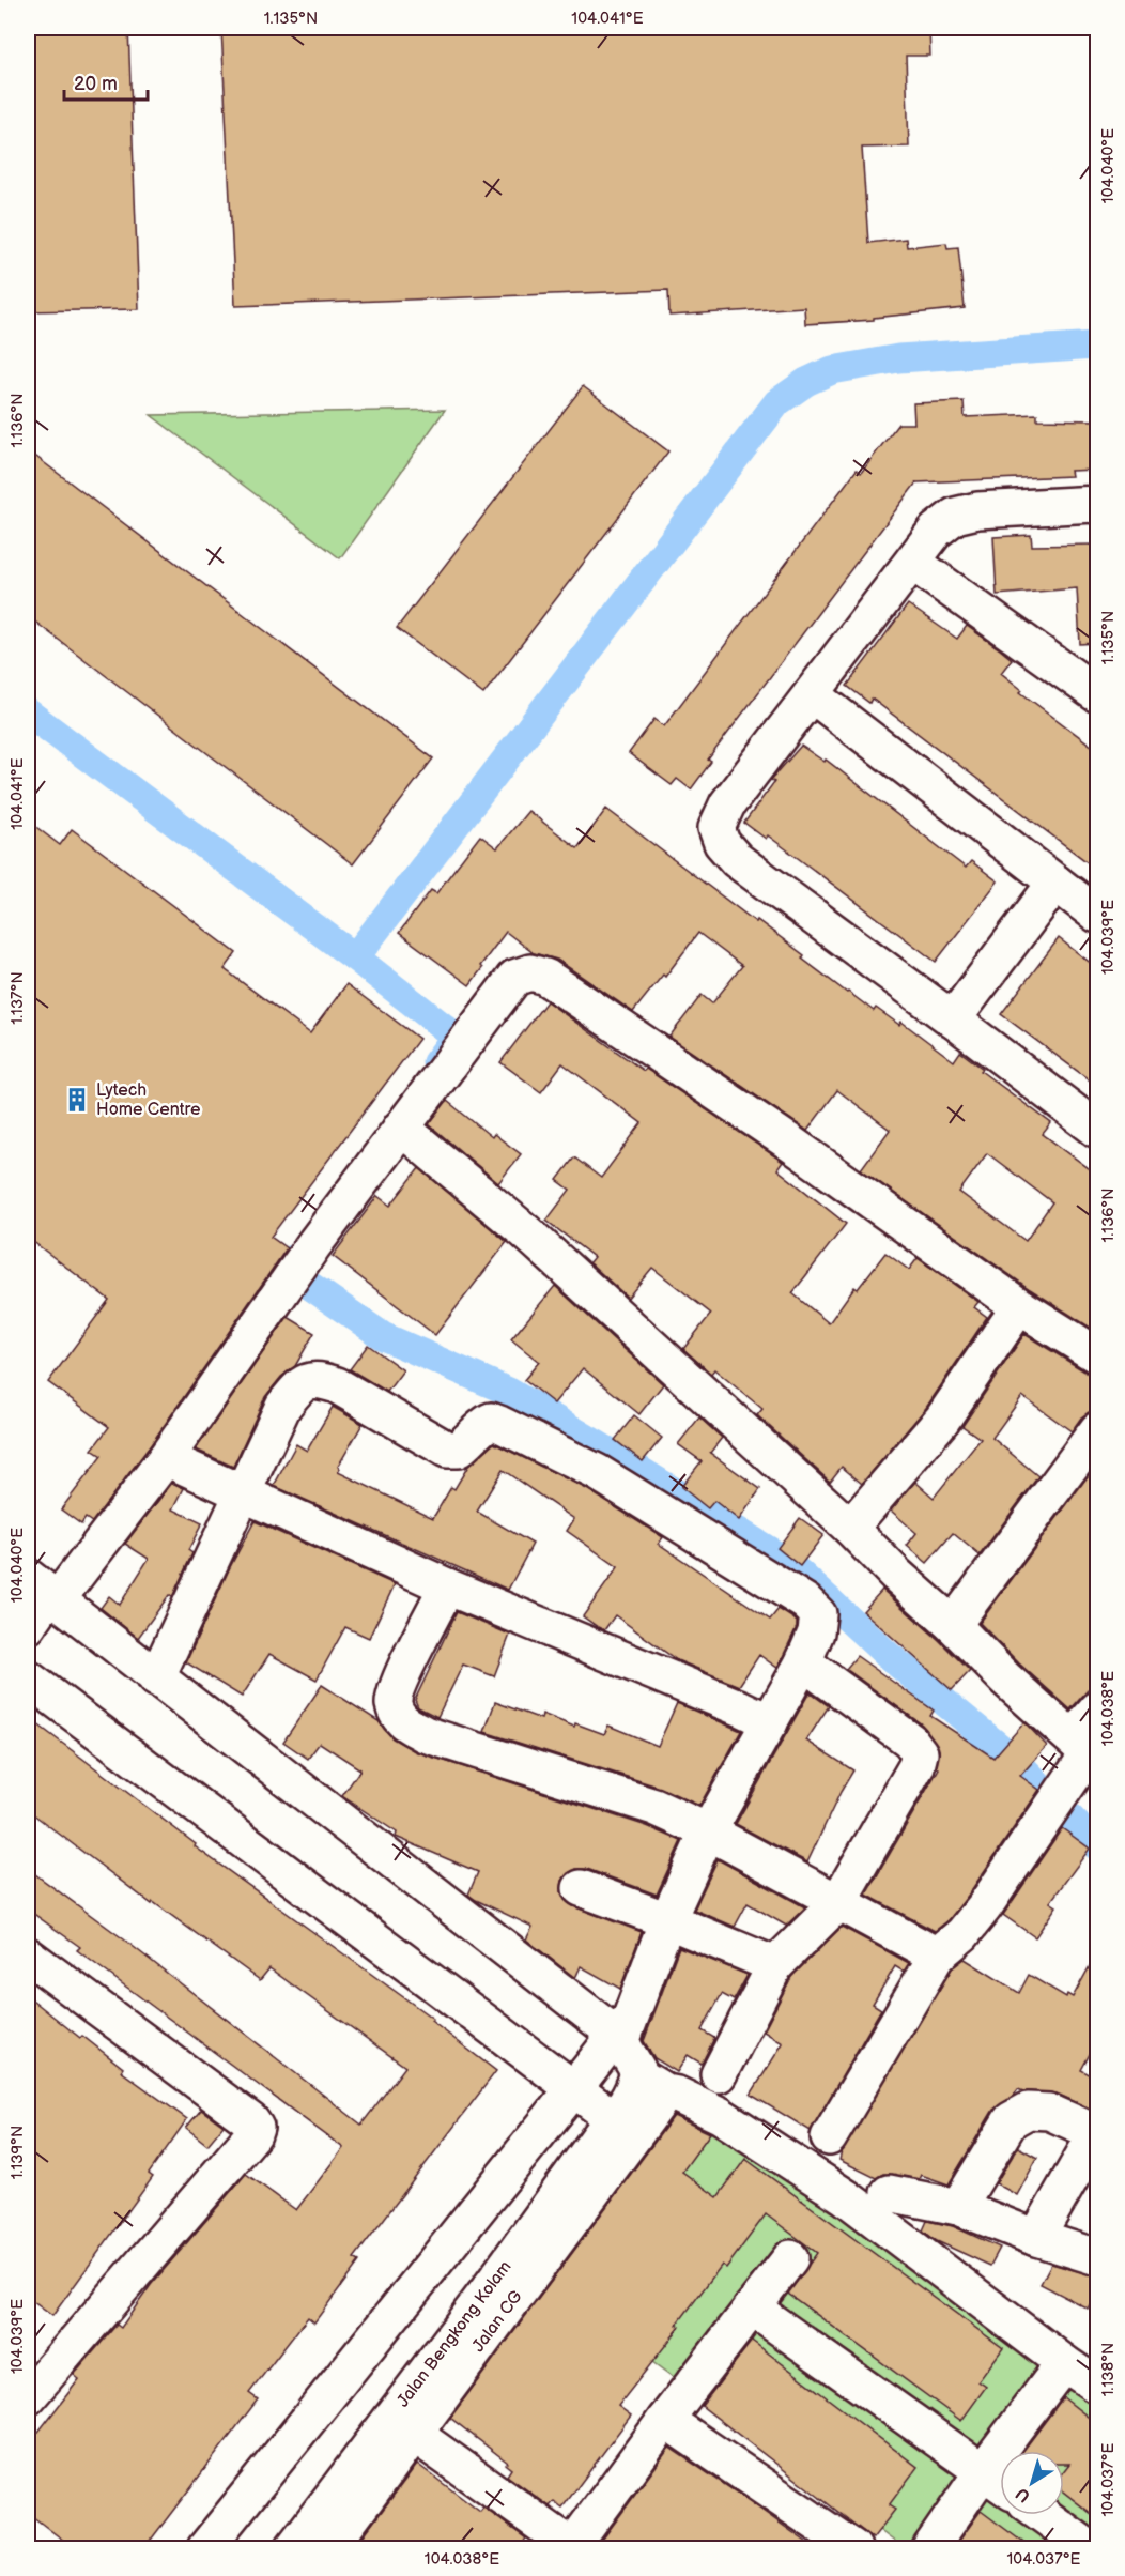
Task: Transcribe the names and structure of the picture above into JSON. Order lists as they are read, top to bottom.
{
  "streets": {
    "street": ["Jalan CG", "Jalan Bengkong Kolam"]
  },
  "crossings": [
    ["Jalan CG", "Jalan Bengkong Kolam"]
  ],
  "places": {
    "building": ["Lytech Home Centre"]
  },
  "scale_bar": "20 m",
  "north": "bottom left",
  "coordinates": [
    "1.135°N",
    "104.041°E",
    "104.040°E",
    "1.136°N",
    "104.039°E",
    "1.137°N",
    "104.038°E",
    "1.139°N",
    "1.138°N",
    "104.037°E"
  ]
}
